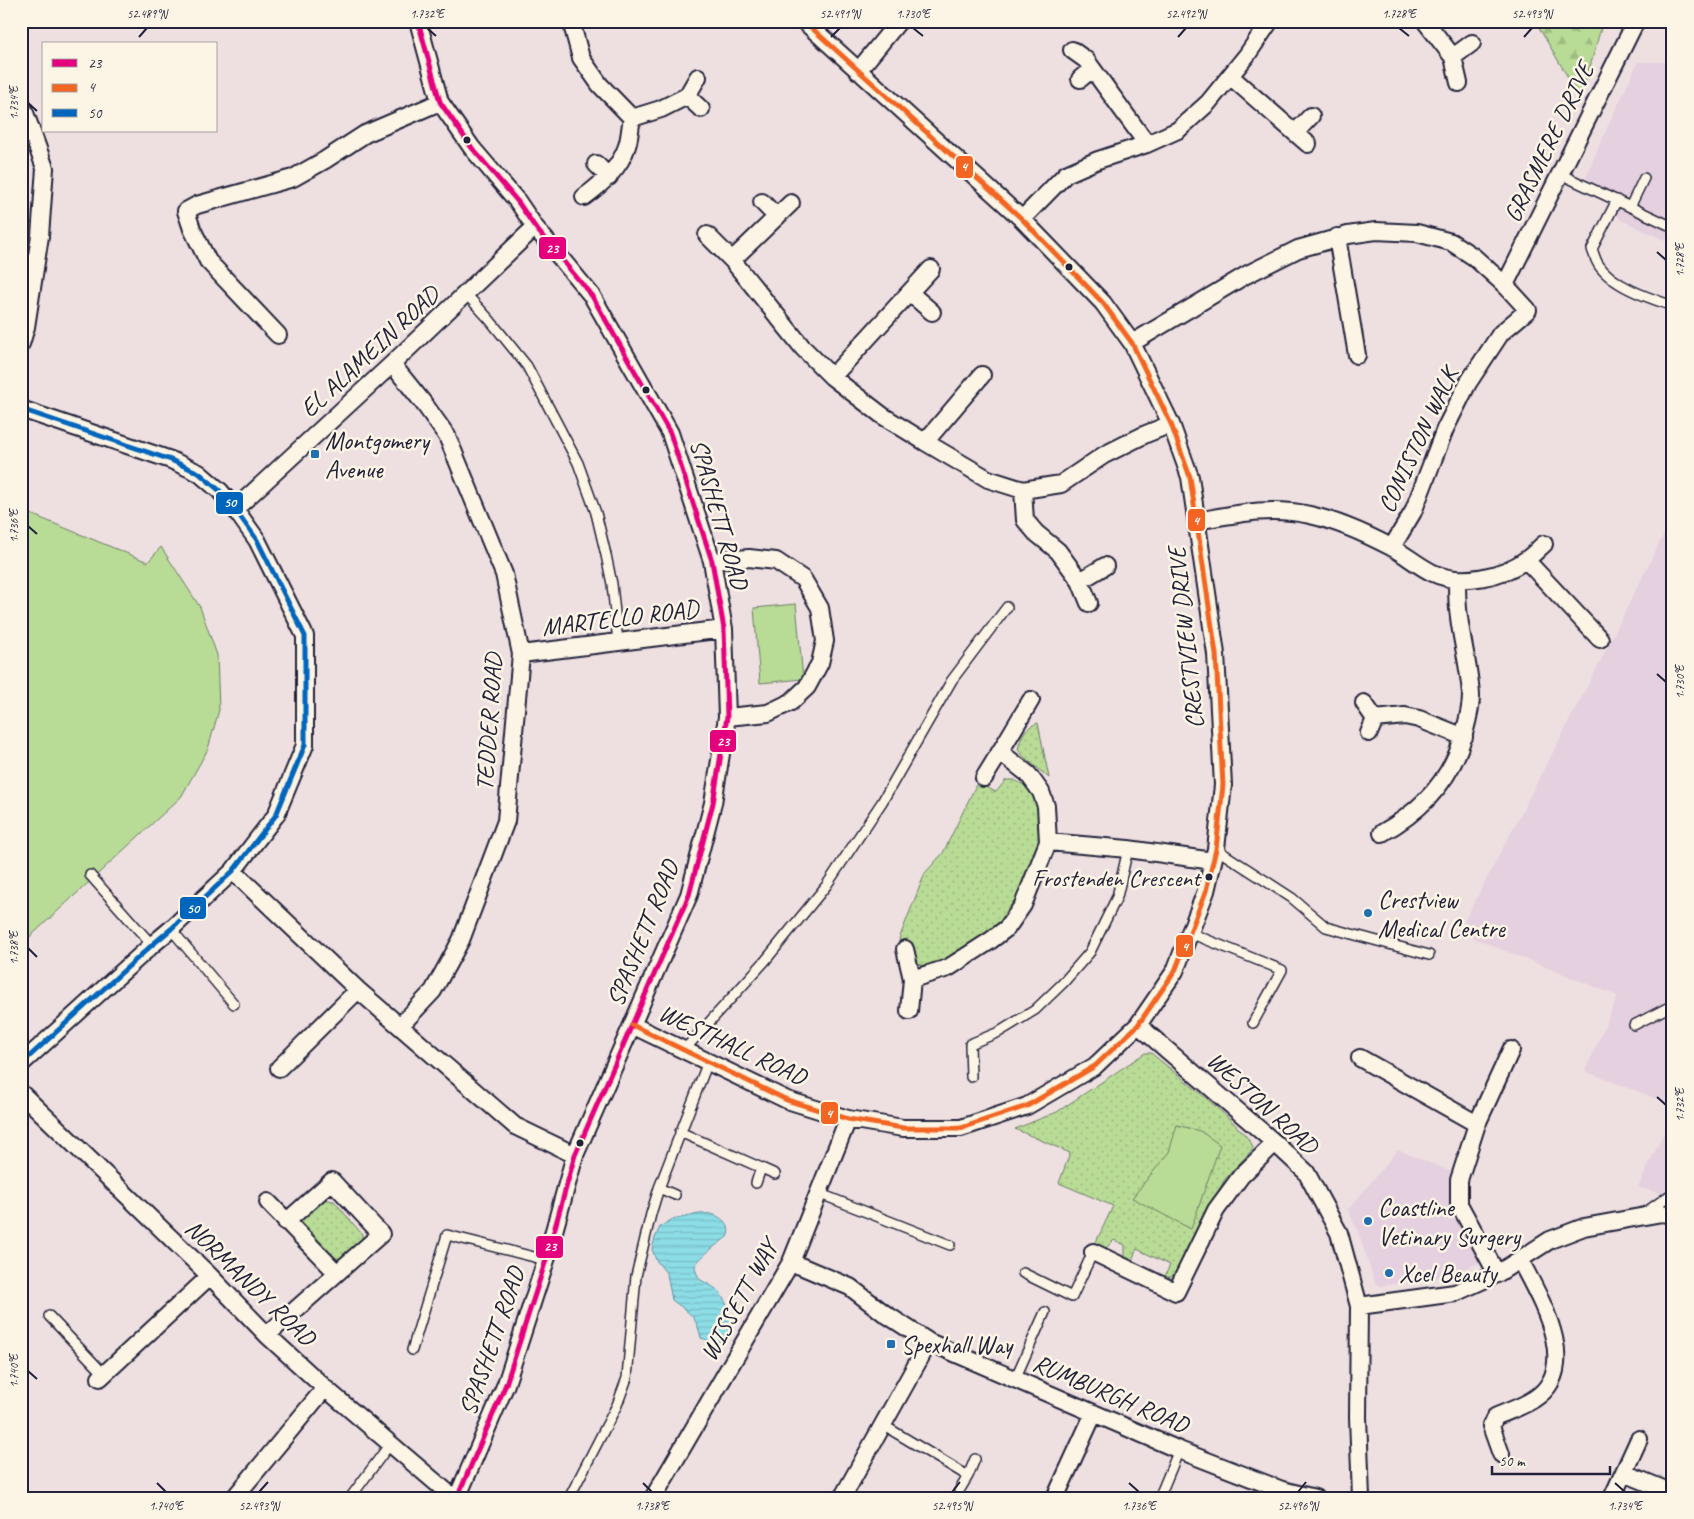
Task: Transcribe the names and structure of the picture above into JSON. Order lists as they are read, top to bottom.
{
  "streets": {
    "street": [
      "GRASMERE DRIVE",
      "EL ALAMEIN ROAD",
      "CONISTON WALK",
      "SPASHETT ROAD",
      "MARTELLO ROAD",
      "CRESTVIEW DRIVE",
      "TEDDER ROAD",
      "WESTHALL ROAD",
      "WESTON ROAD",
      "NORMANDY ROAD",
      "WISSETT WAY",
      "RUMBURGH ROAD"
    ]
  },
  "crossings": [
    ["GRASMERE DRIVE", "CONISTON WALK"],
    ["EL ALAMEIN ROAD", "SPASHETT ROAD"],
    ["EL ALAMEIN ROAD", "TEDDER ROAD"],
    ["SPASHETT ROAD", "MARTELLO ROAD"],
    ["SPASHETT ROAD", "WESTHALL ROAD"],
    ["SPASHETT ROAD", "NORMANDY ROAD"],
    ["MARTELLO ROAD", "TEDDER ROAD"],
    ["CRESTVIEW DRIVE", "WESTHALL ROAD"],
    ["WESTHALL ROAD", "WESTON ROAD"],
    ["WESTHALL ROAD", "WISSETT WAY"],
    ["WISSETT WAY", "RUMBURGH ROAD"]
  ],
  "places": {
    "transit": ["Montgomery Avenue", "Spexhall Way"],
    "other": [
      "Frostenden Crescent",
      "Crestview Medical Centre",
      "Coastline Vetinary Surgery",
      "Xcel Beauty"
    ]
  },
  "lines": ["transit line 23", "transit line 4", "transit line 50"],
  "legend": ["23", "4", "50"],
  "scale_bar": "50 m",
  "coordinates": [
    "52.489°N",
    "1.732°E",
    "52.491°N",
    "1.730°E",
    "52.492°N",
    "1.728°E",
    "52.493°N",
    "1.734°E",
    "1.736°E",
    "1.738°E",
    "1.740°E",
    "52.495°N",
    "52.496°N"
  ]
}
